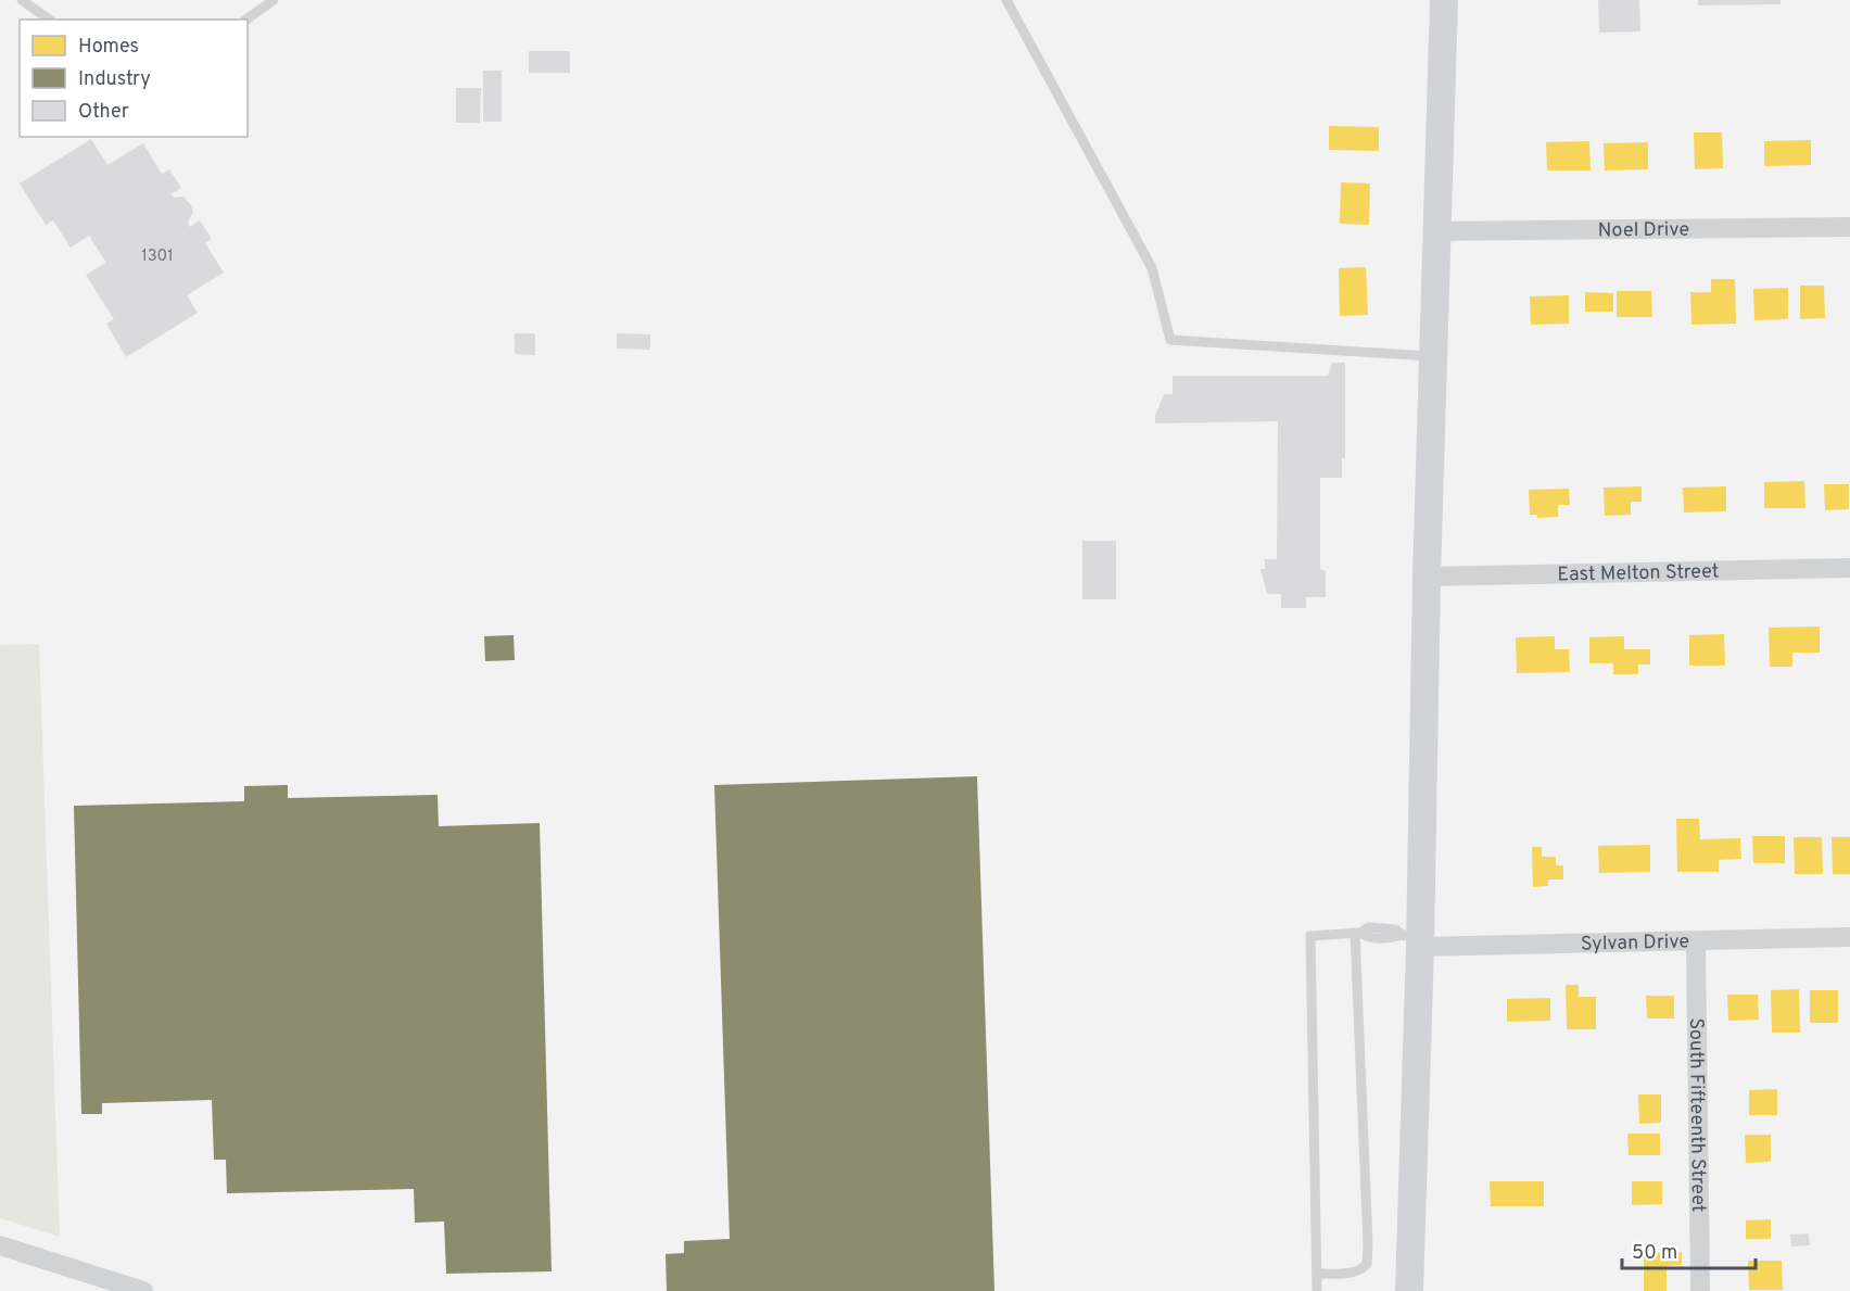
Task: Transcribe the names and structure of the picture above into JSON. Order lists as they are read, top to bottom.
{
  "streets": {
    "street": [
      "Noel Drive",
      "East Melton Street",
      "Sylvan Drive",
      "South Fifteenth Street"
    ]
  },
  "crossings": [
    ["Sylvan Drive", "South Fifteenth Street"]
  ],
  "house_numbers": ["1301"],
  "legend": ["Homes", "Industry", "Other"],
  "scale_bar": "50 m"
}
